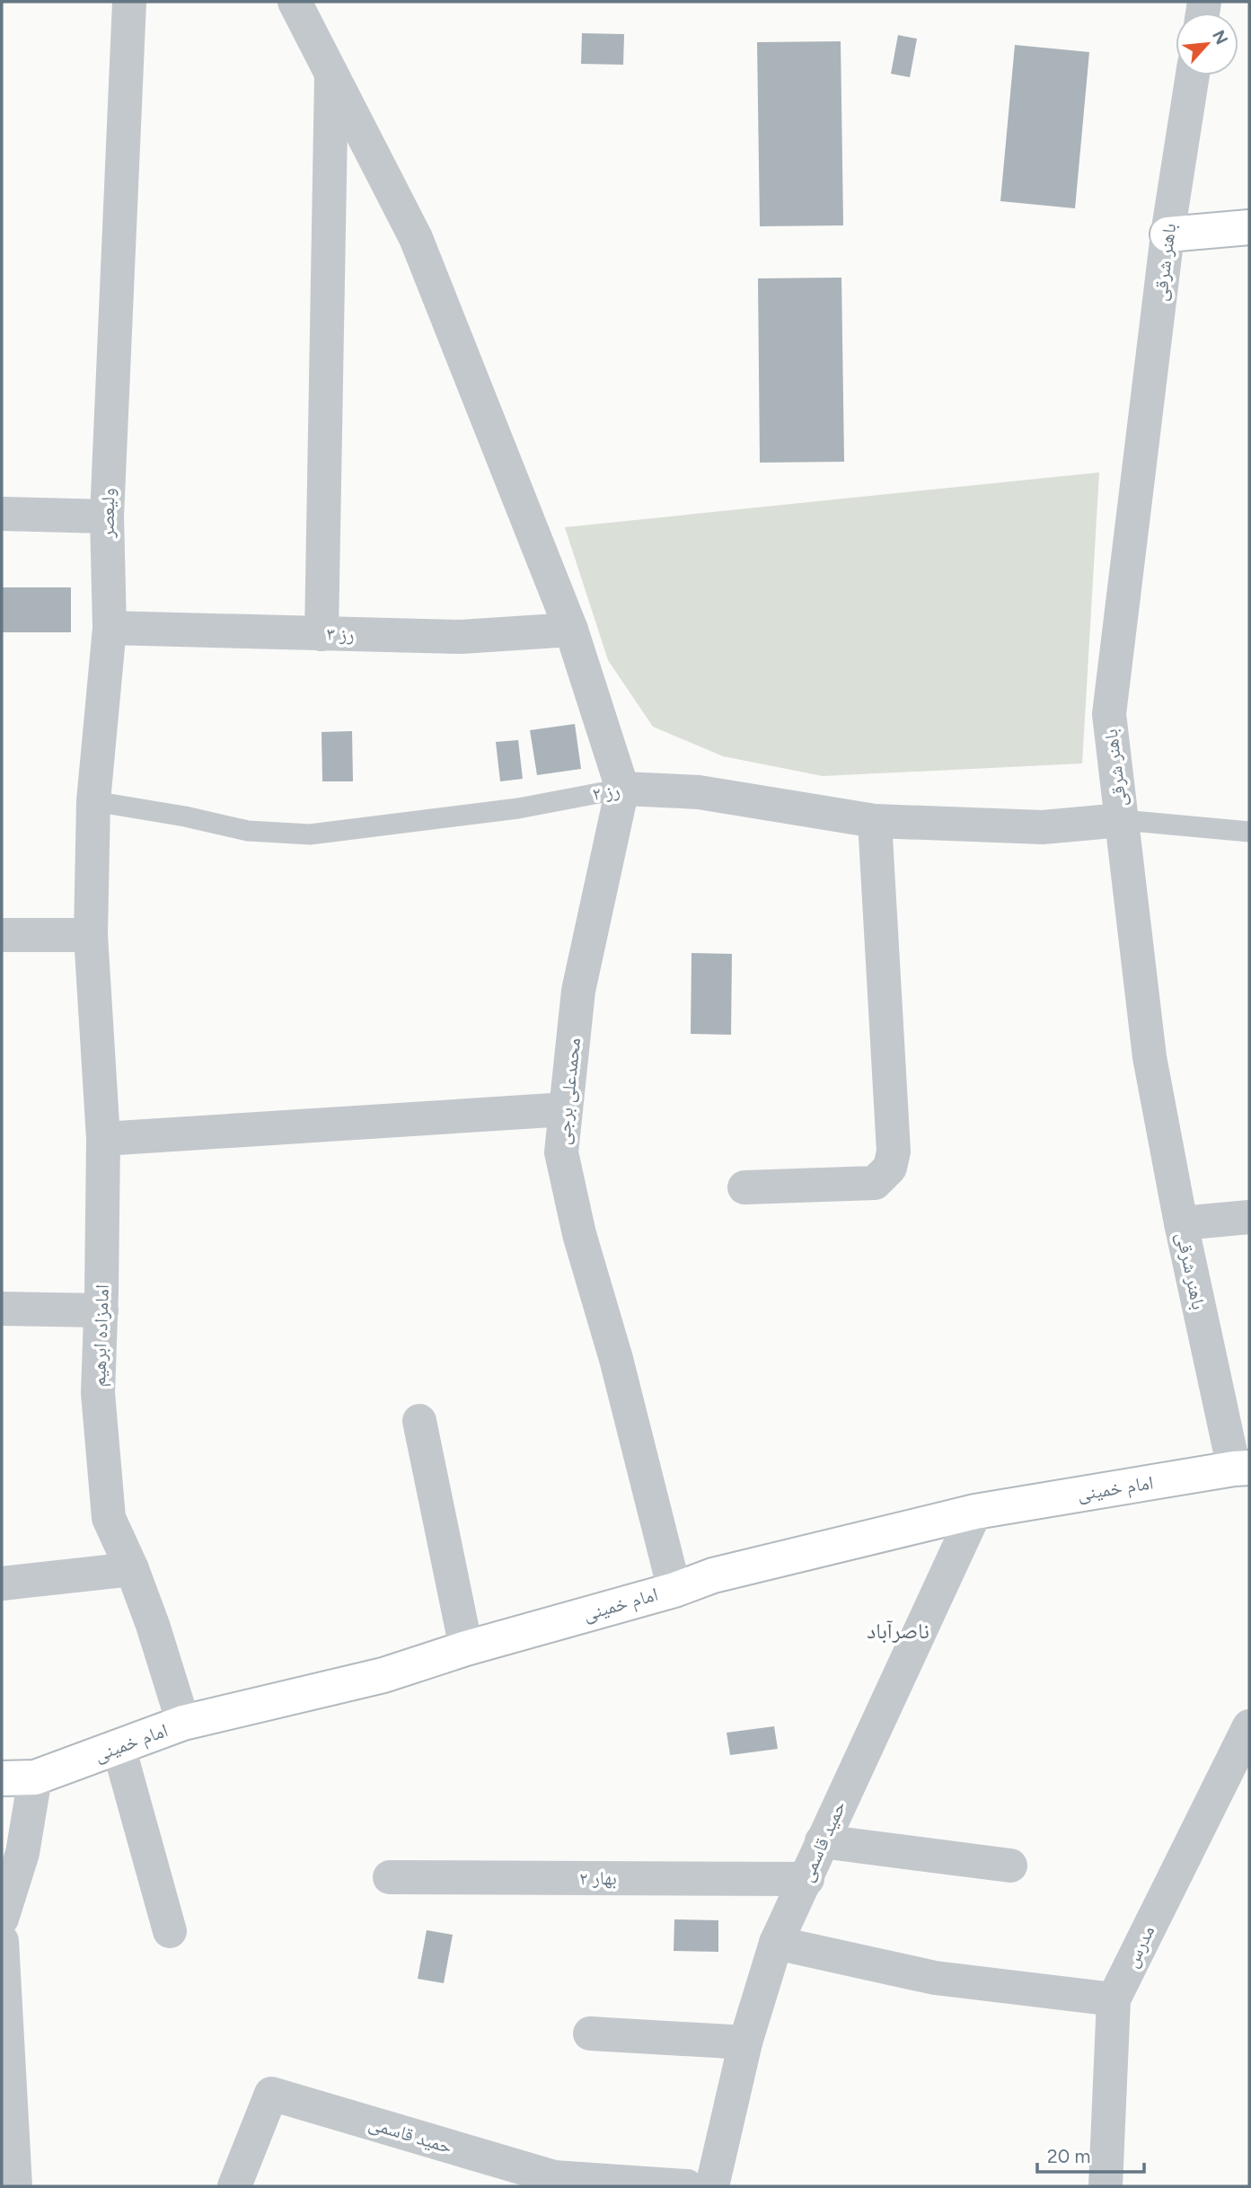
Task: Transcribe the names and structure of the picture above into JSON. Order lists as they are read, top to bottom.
{
  "streets": {
    "street": [
      "باهنر شرقی",
      "ولیعصر",
      "رز ۳",
      "رز ۲",
      "محمدعلی برجی",
      "امامزاده ابرهیم",
      "امام خمینی",
      "حمید قاسمی",
      "بهار ۲",
      "مدرس"
    ]
  },
  "crossings": [
    ["باهنر شرقی", "رز ۲"],
    ["باهنر شرقی", "امام خمینی"],
    ["ولیعصر", "رز ۳"],
    ["ولیعصر", "رز ۲"],
    ["ولیعصر", "امامزاده ابرهیم"],
    ["رز ۲", "محمدعلی برجی"],
    ["محمدعلی برجی", "امام خمینی"],
    ["امامزاده ابرهیم", "امام خمینی"],
    ["امام خمینی", "حمید قاسمی"],
    ["حمید قاسمی", "بهار ۲"]
  ],
  "districts": ["ناصرآباد"],
  "scale_bar": "20 m",
  "north": "top right"
}
